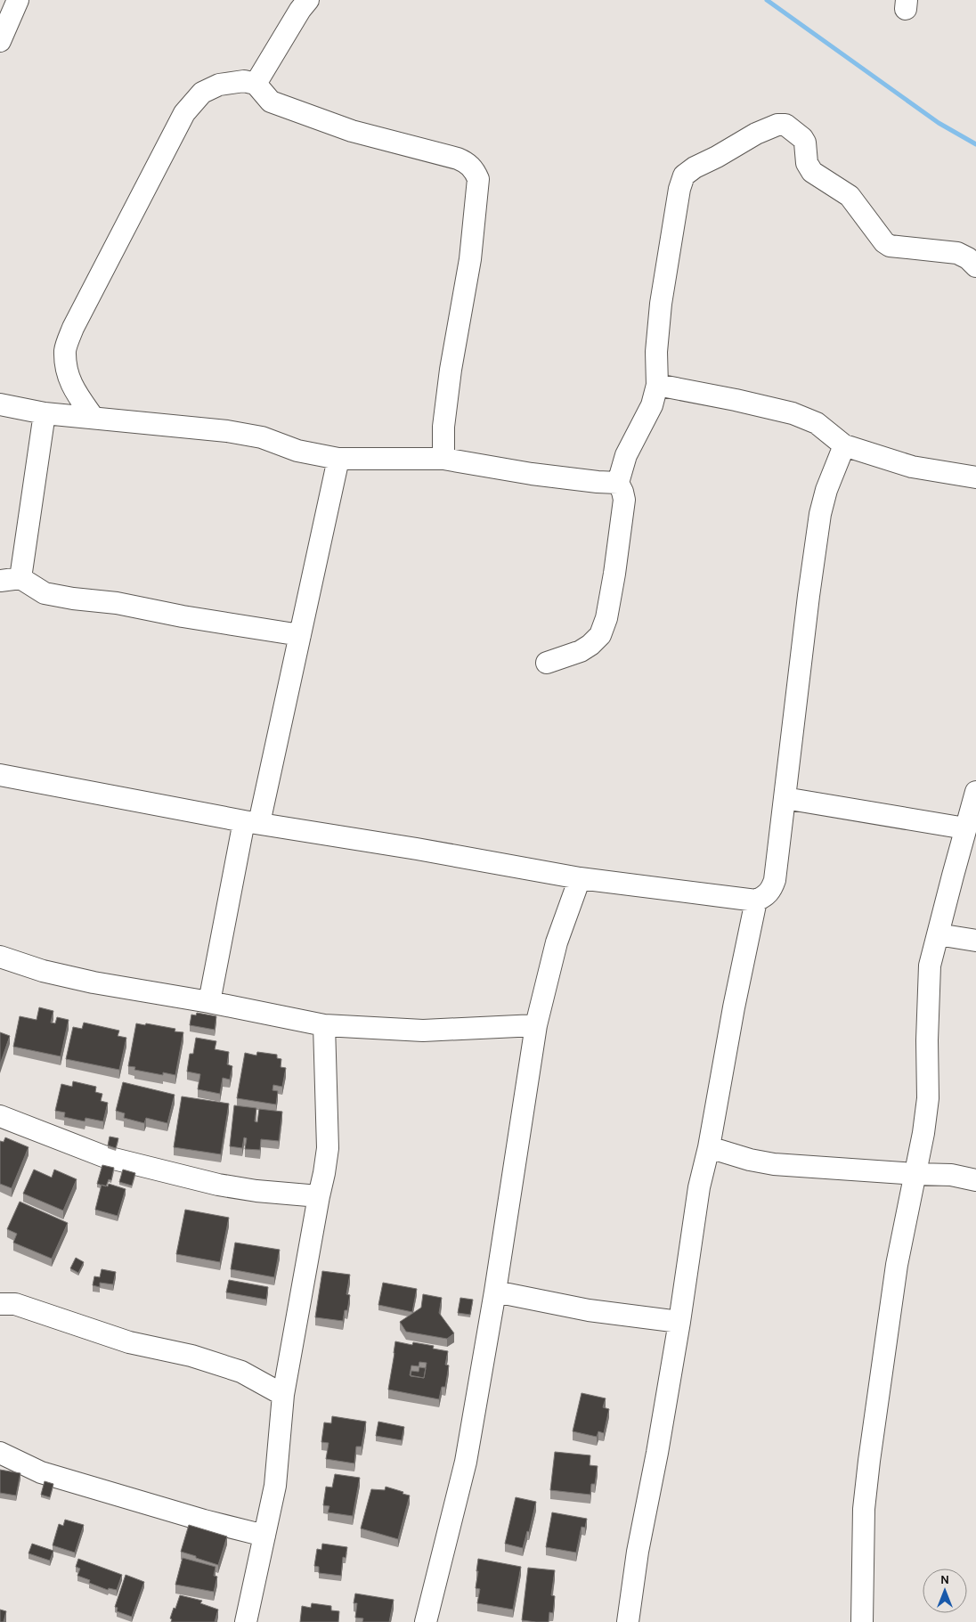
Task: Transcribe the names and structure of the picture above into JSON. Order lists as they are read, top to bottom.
{
  "north": "top"
}
